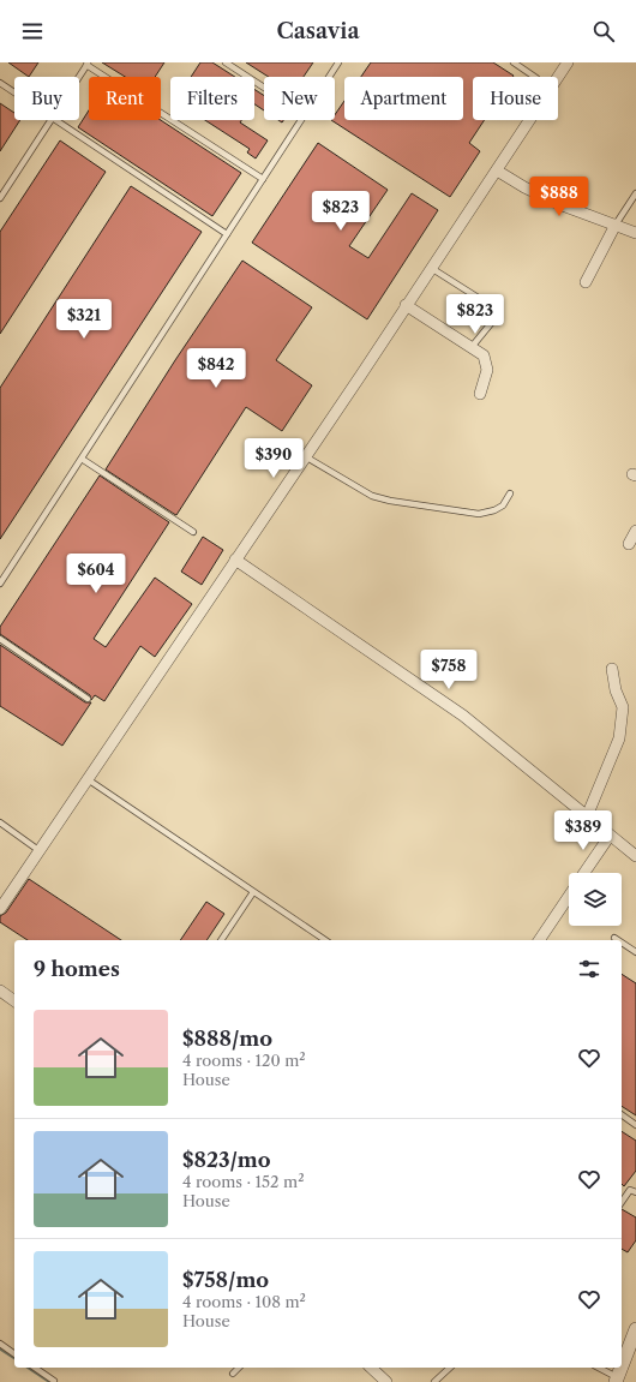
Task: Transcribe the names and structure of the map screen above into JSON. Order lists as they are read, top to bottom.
{
  "page": {
    "header": "Casavia",
    "chip": [
      "Buy",
      "Rent",
      "Filters",
      "New",
      "Apartment",
      "House"
    ],
    "price": [
      "$888",
      "$823",
      "$823",
      "$321",
      "$842",
      "$390",
      "$604",
      "$758",
      "$389"
    ],
    "heading": "9 homes",
    "list": [
      {
        "name": "$888/mo",
        "note": "4 rooms · 120 m² · House"
      },
      {
        "name": "$823/mo",
        "note": "4 rooms · 152 m² · House"
      },
      {
        "name": "$758/mo",
        "note": "4 rooms · 108 m² · House"
      }
    ]
  }
}
